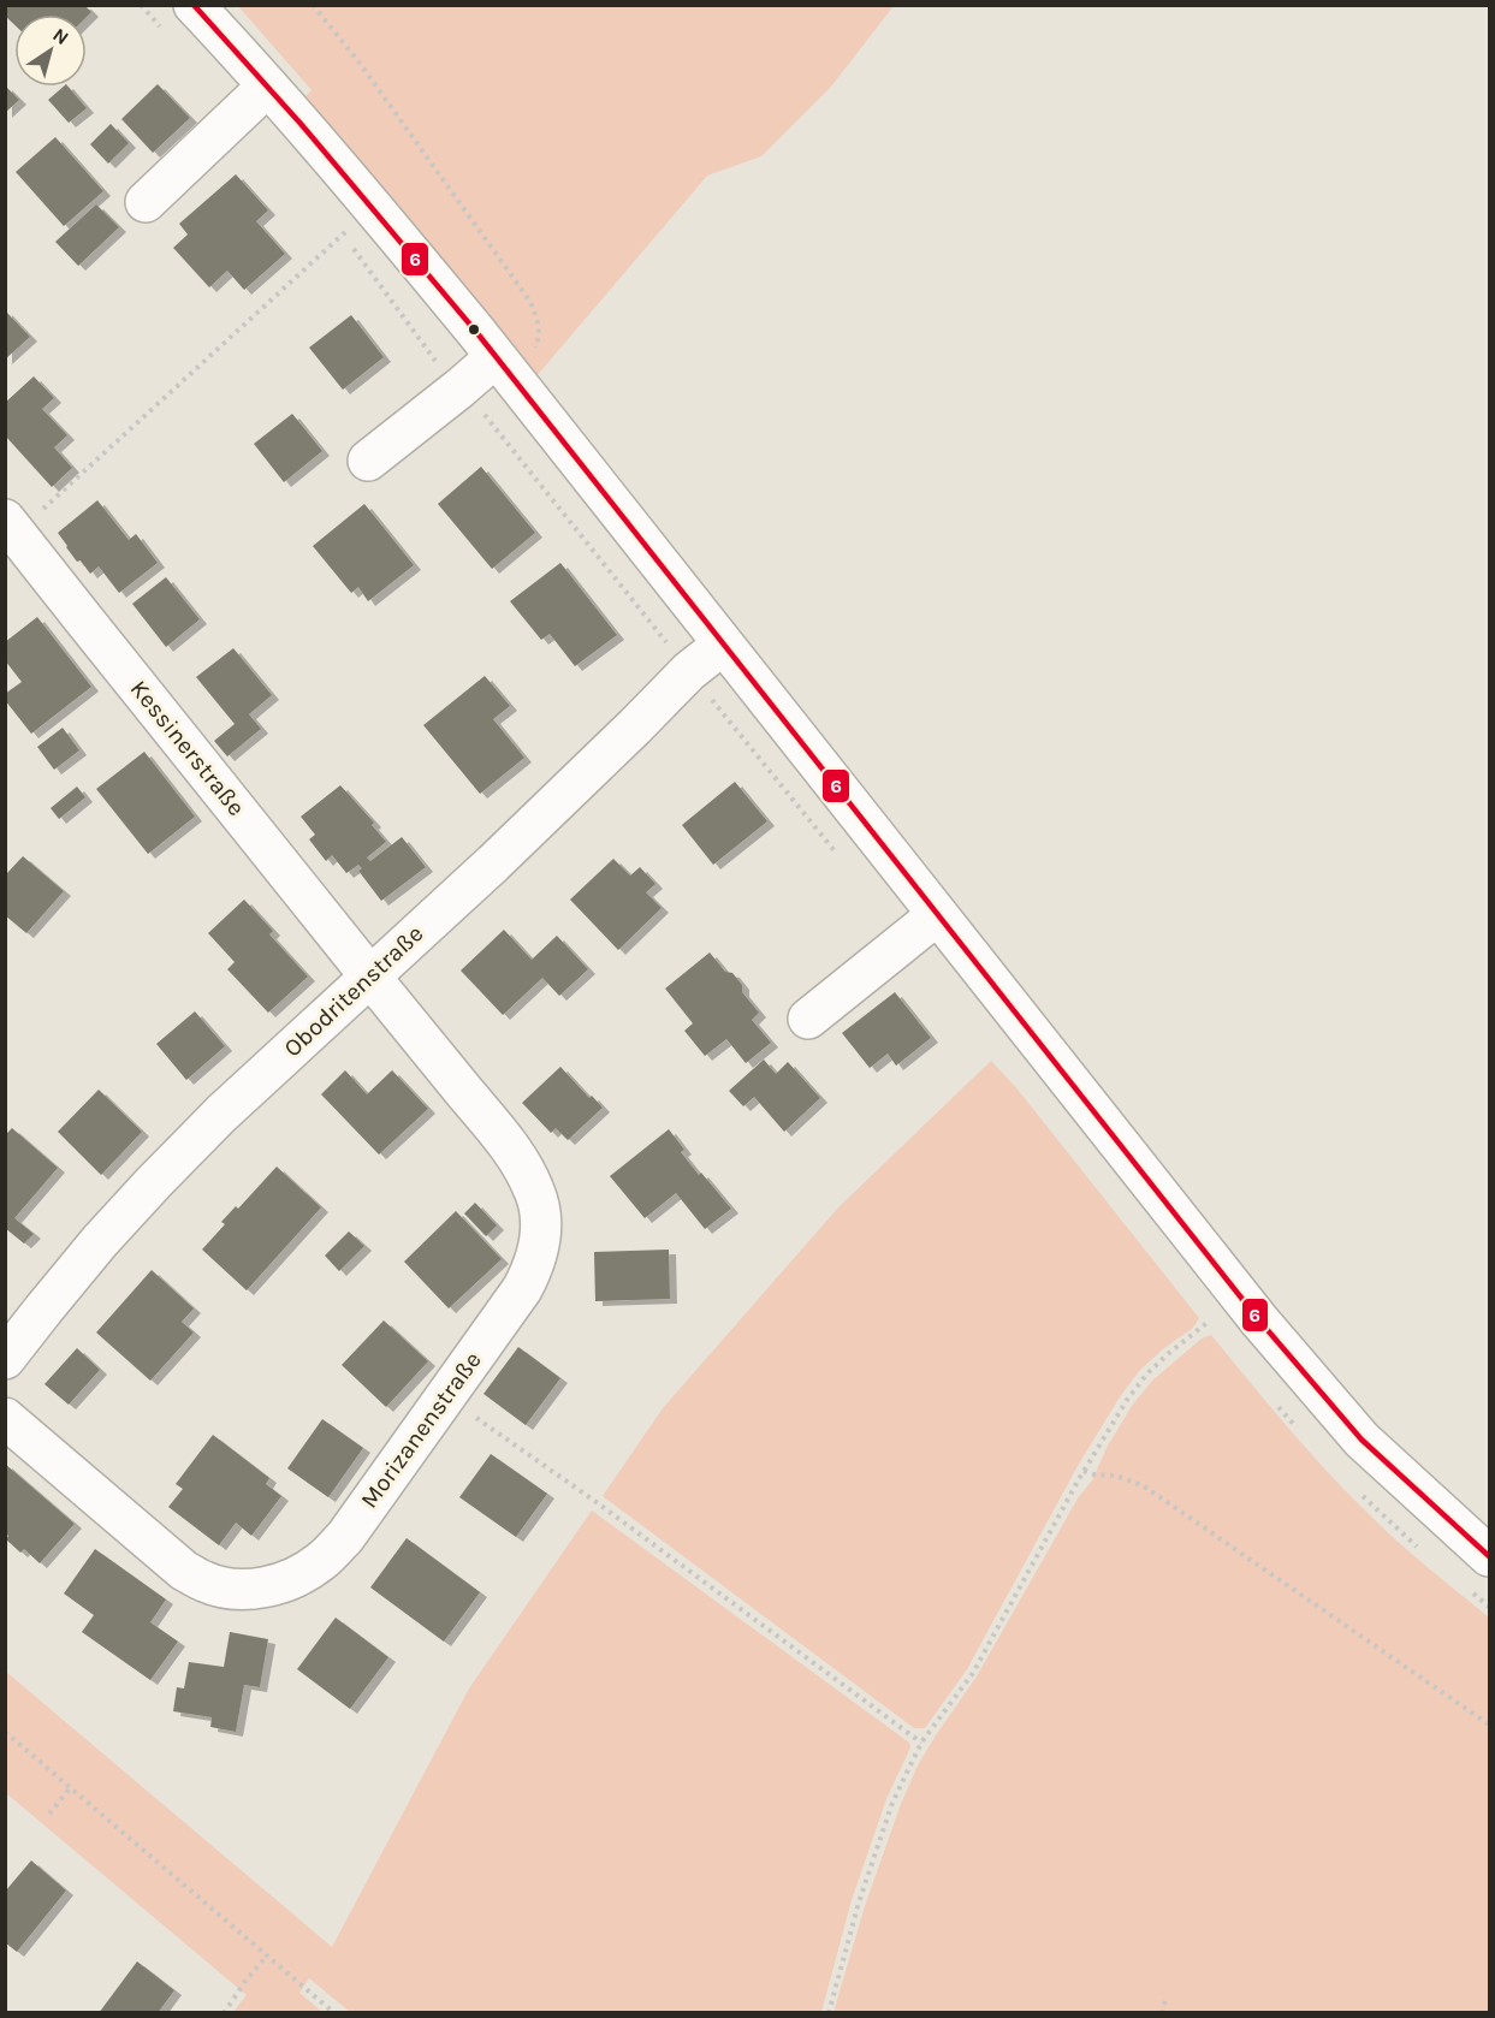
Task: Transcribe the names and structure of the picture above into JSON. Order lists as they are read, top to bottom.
{
  "streets": {
    "street": ["Kessinerstraße", "Obodritenstraße", "Morizanenstraße"]
  },
  "crossings": [
    ["Kessinerstraße", "Obodritenstraße"],
    ["Kessinerstraße", "Morizanenstraße"],
    ["Obodritenstraße", "Morizanenstraße"]
  ],
  "lines": ["transit line 6"],
  "north": "top right"
}
